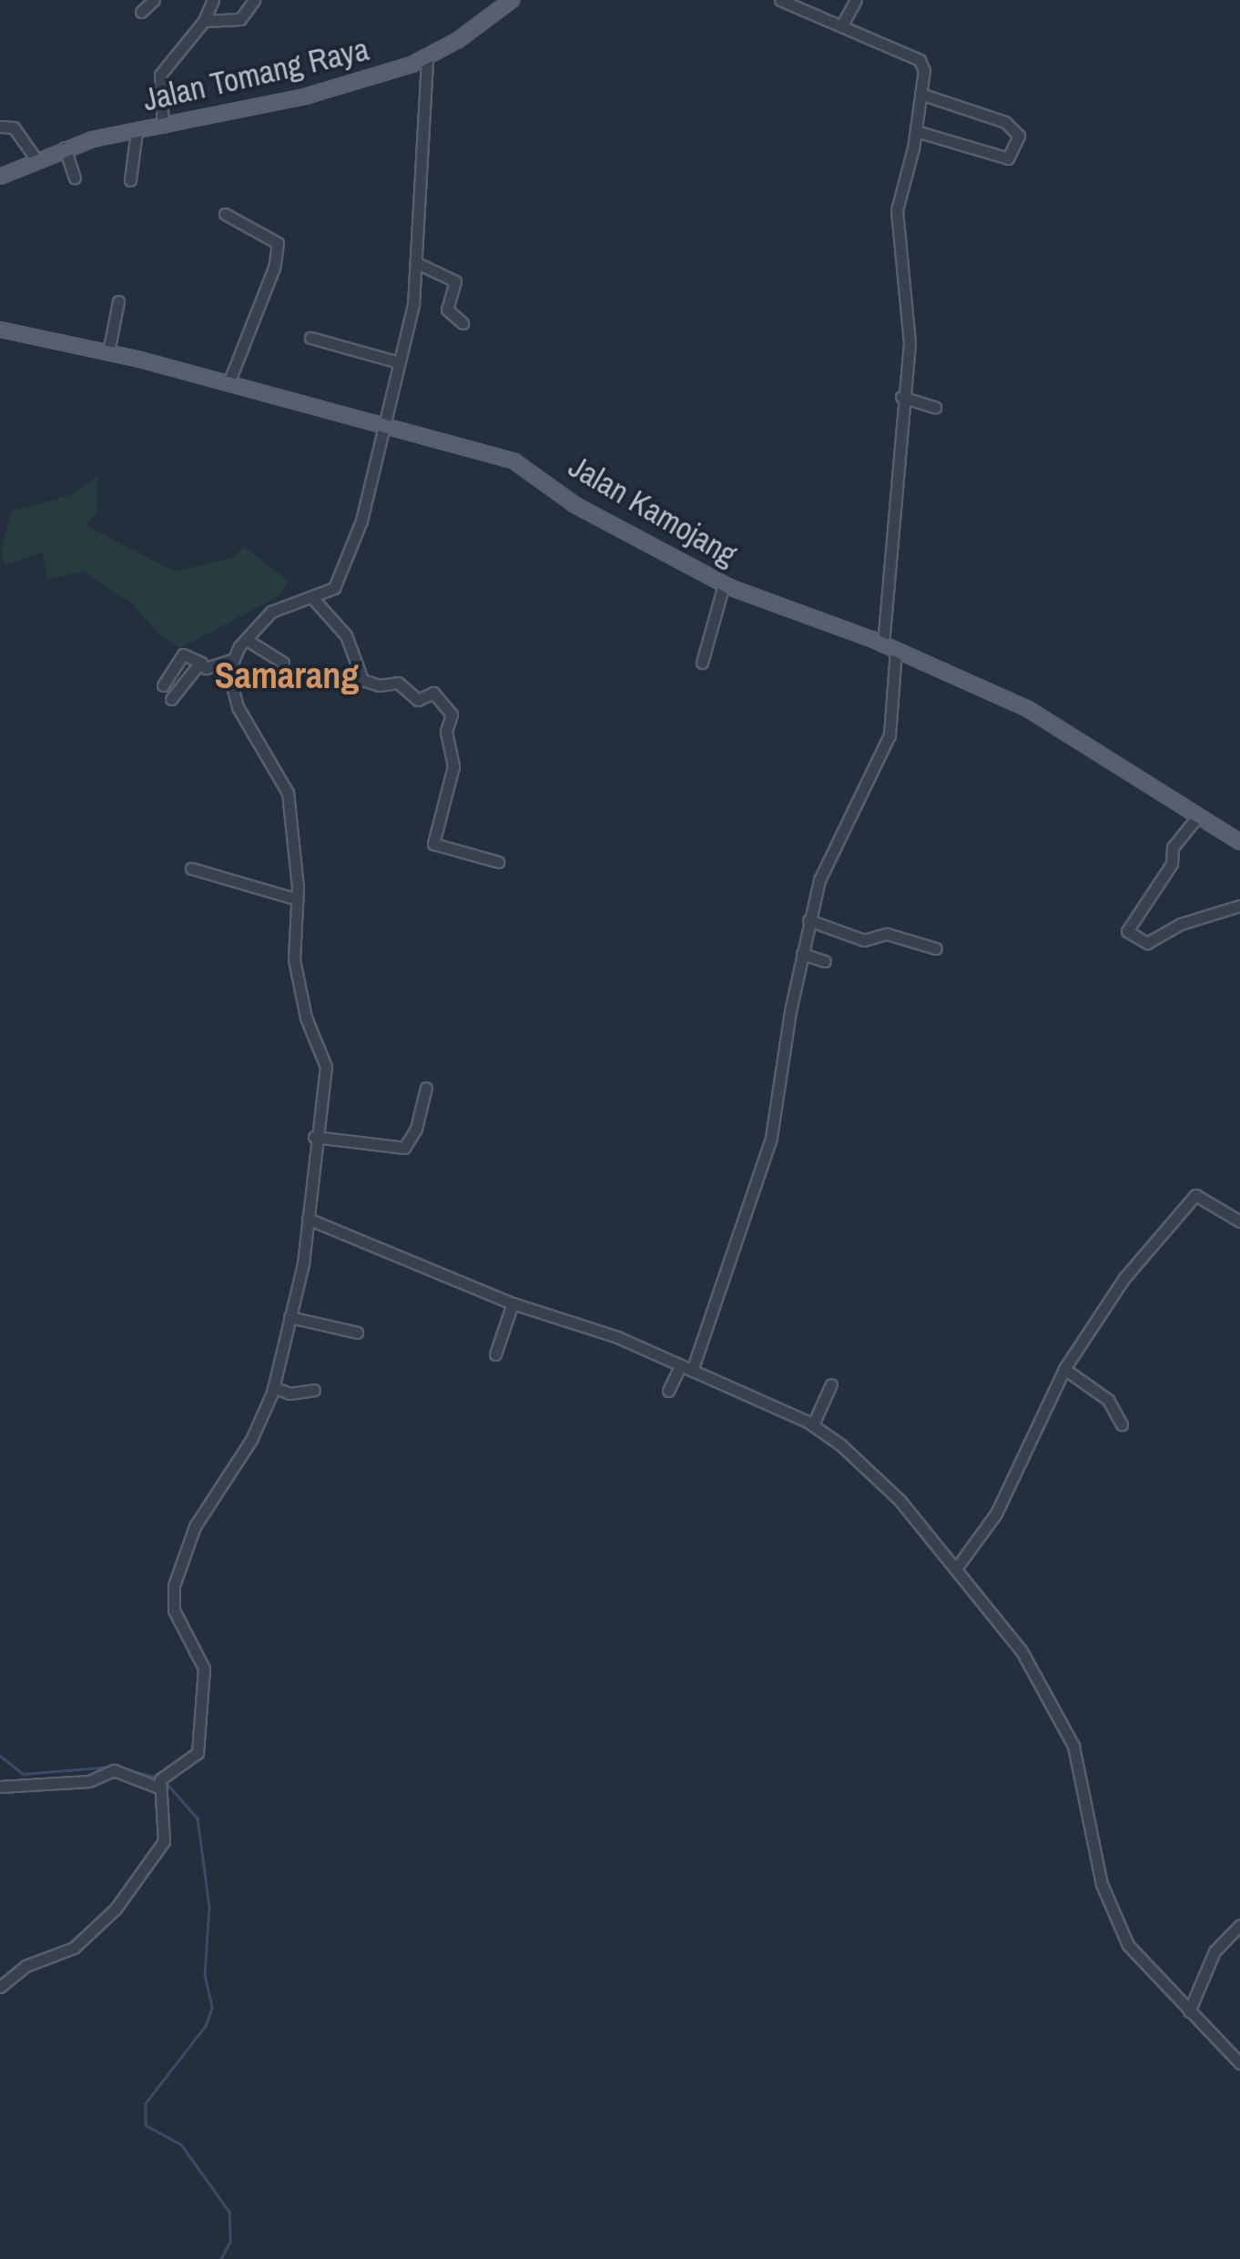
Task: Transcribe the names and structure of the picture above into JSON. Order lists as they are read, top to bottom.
{
  "streets": {
    "main road": ["Jalan Tomang Raya", "Jalan Kamojang"]
  },
  "districts": ["Samarang"]
}
